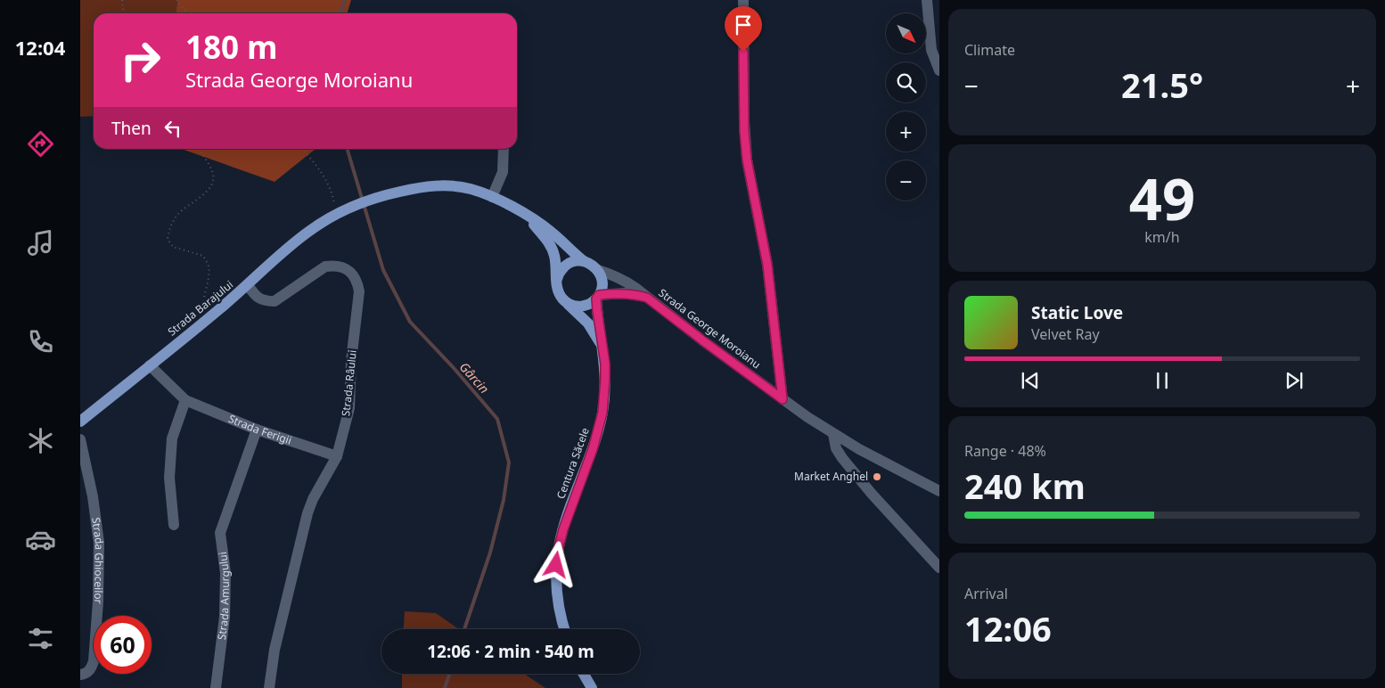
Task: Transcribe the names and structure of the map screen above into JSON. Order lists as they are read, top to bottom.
{
  "streets": {
    "main road": ["Strada Barajului", "Centura Săcele"],
    "street": [
      "Strada George Moroianu",
      "Strada Râului",
      "Strada Ferigii",
      "Strada Ghioceilor",
      "Strada Amurgului"
    ]
  },
  "crossings": [
    ["Strada Barajului", "Strada Râului"],
    ["Strada Barajului", "Strada Ferigii"],
    ["Strada George Moroianu", "Centura Săcele"],
    ["Strada Râului", "Strada Ferigii"],
    ["Strada Ferigii", "Strada Amurgului"]
  ],
  "water": ["Gârcin"],
  "places": ["Market Anghel"],
  "north": "bottom right",
  "page": {
    "tabs": "12:04",
    "tile": [
      "Climate",
      ["49", "km/h"],
      ["Range · 48%", "240 km"],
      ["Arrival", "12:06"]
    ],
    "map_buttons": ["+", "−"],
    "turn": ["180 m", "Strada George Moroianu"],
    "heat": ["−", "21.5°", "+"],
    "then": "Then",
    "song": ["Static Love", "Velvet Ray"],
    "limit": "60",
    "trip": "12:06 · 2 min · 540 m"
  }
}
